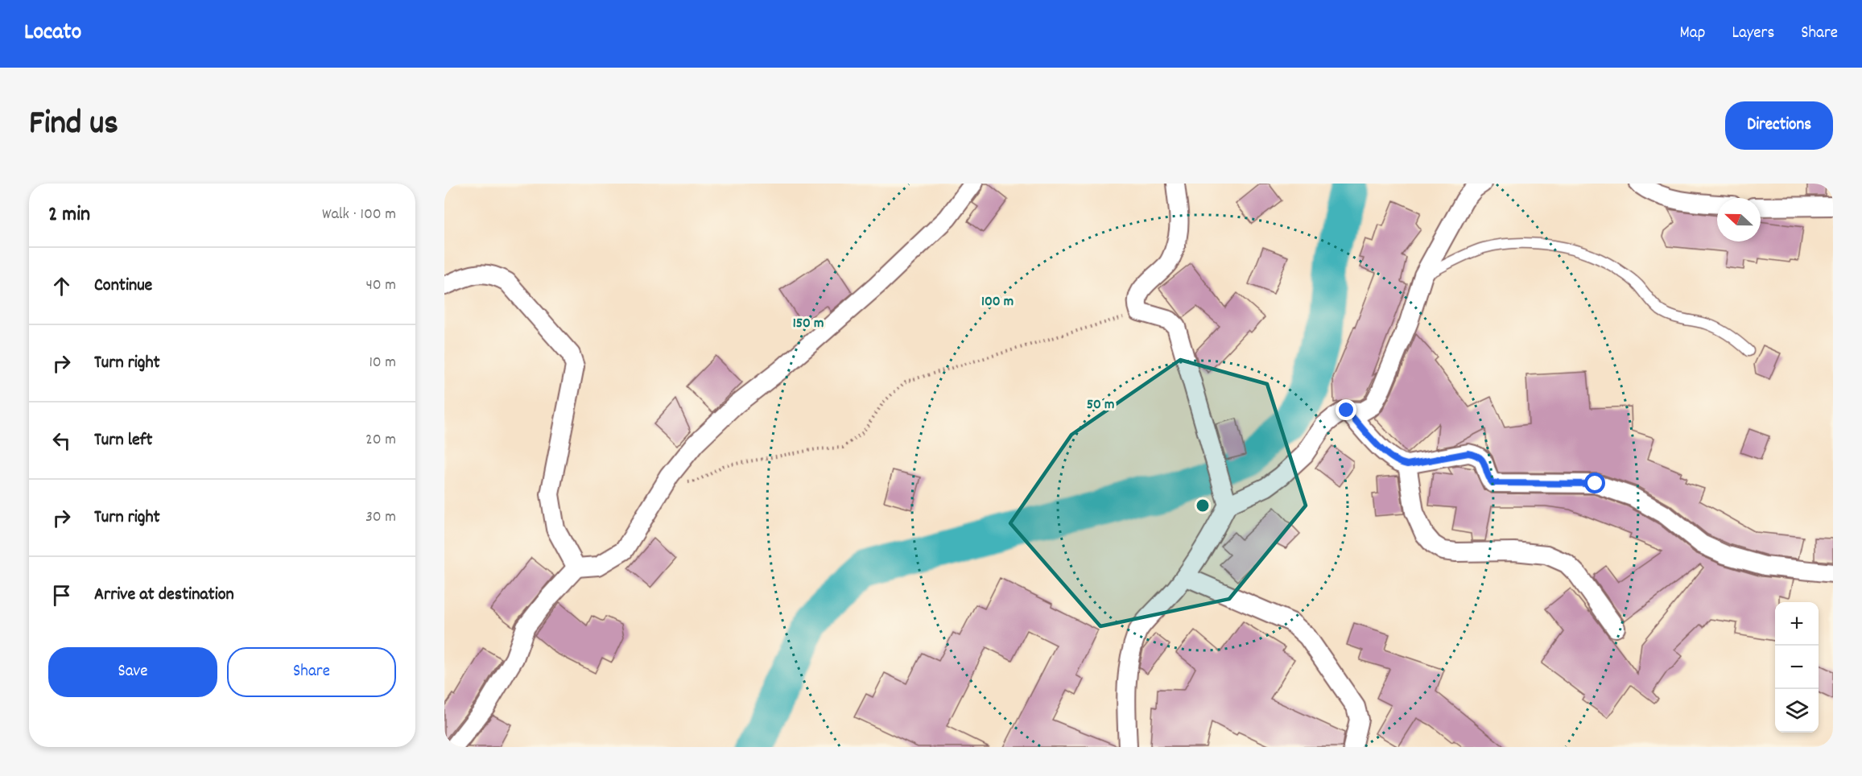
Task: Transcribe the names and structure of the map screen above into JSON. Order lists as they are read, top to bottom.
{
  "north": "left",
  "page": {
    "header": "Locato",
    "nav": ["Map", "Layers", "Share"],
    "title": "Find us",
    "buttons": [
      "Directions",
      ["Save", "Share"]
    ],
    "heading": ["2 min", "Walk · 100 m"],
    "list": [
      ["Continue", "40 m"],
      ["Turn right", "10 m"],
      ["Turn left", "20 m"],
      ["Turn right", "30 m"],
      "Arrive at destination"
    ],
    "map_buttons": ["+", "−"]
  },
  "rings": ["100 m", "150 m", "50 m"]
}
